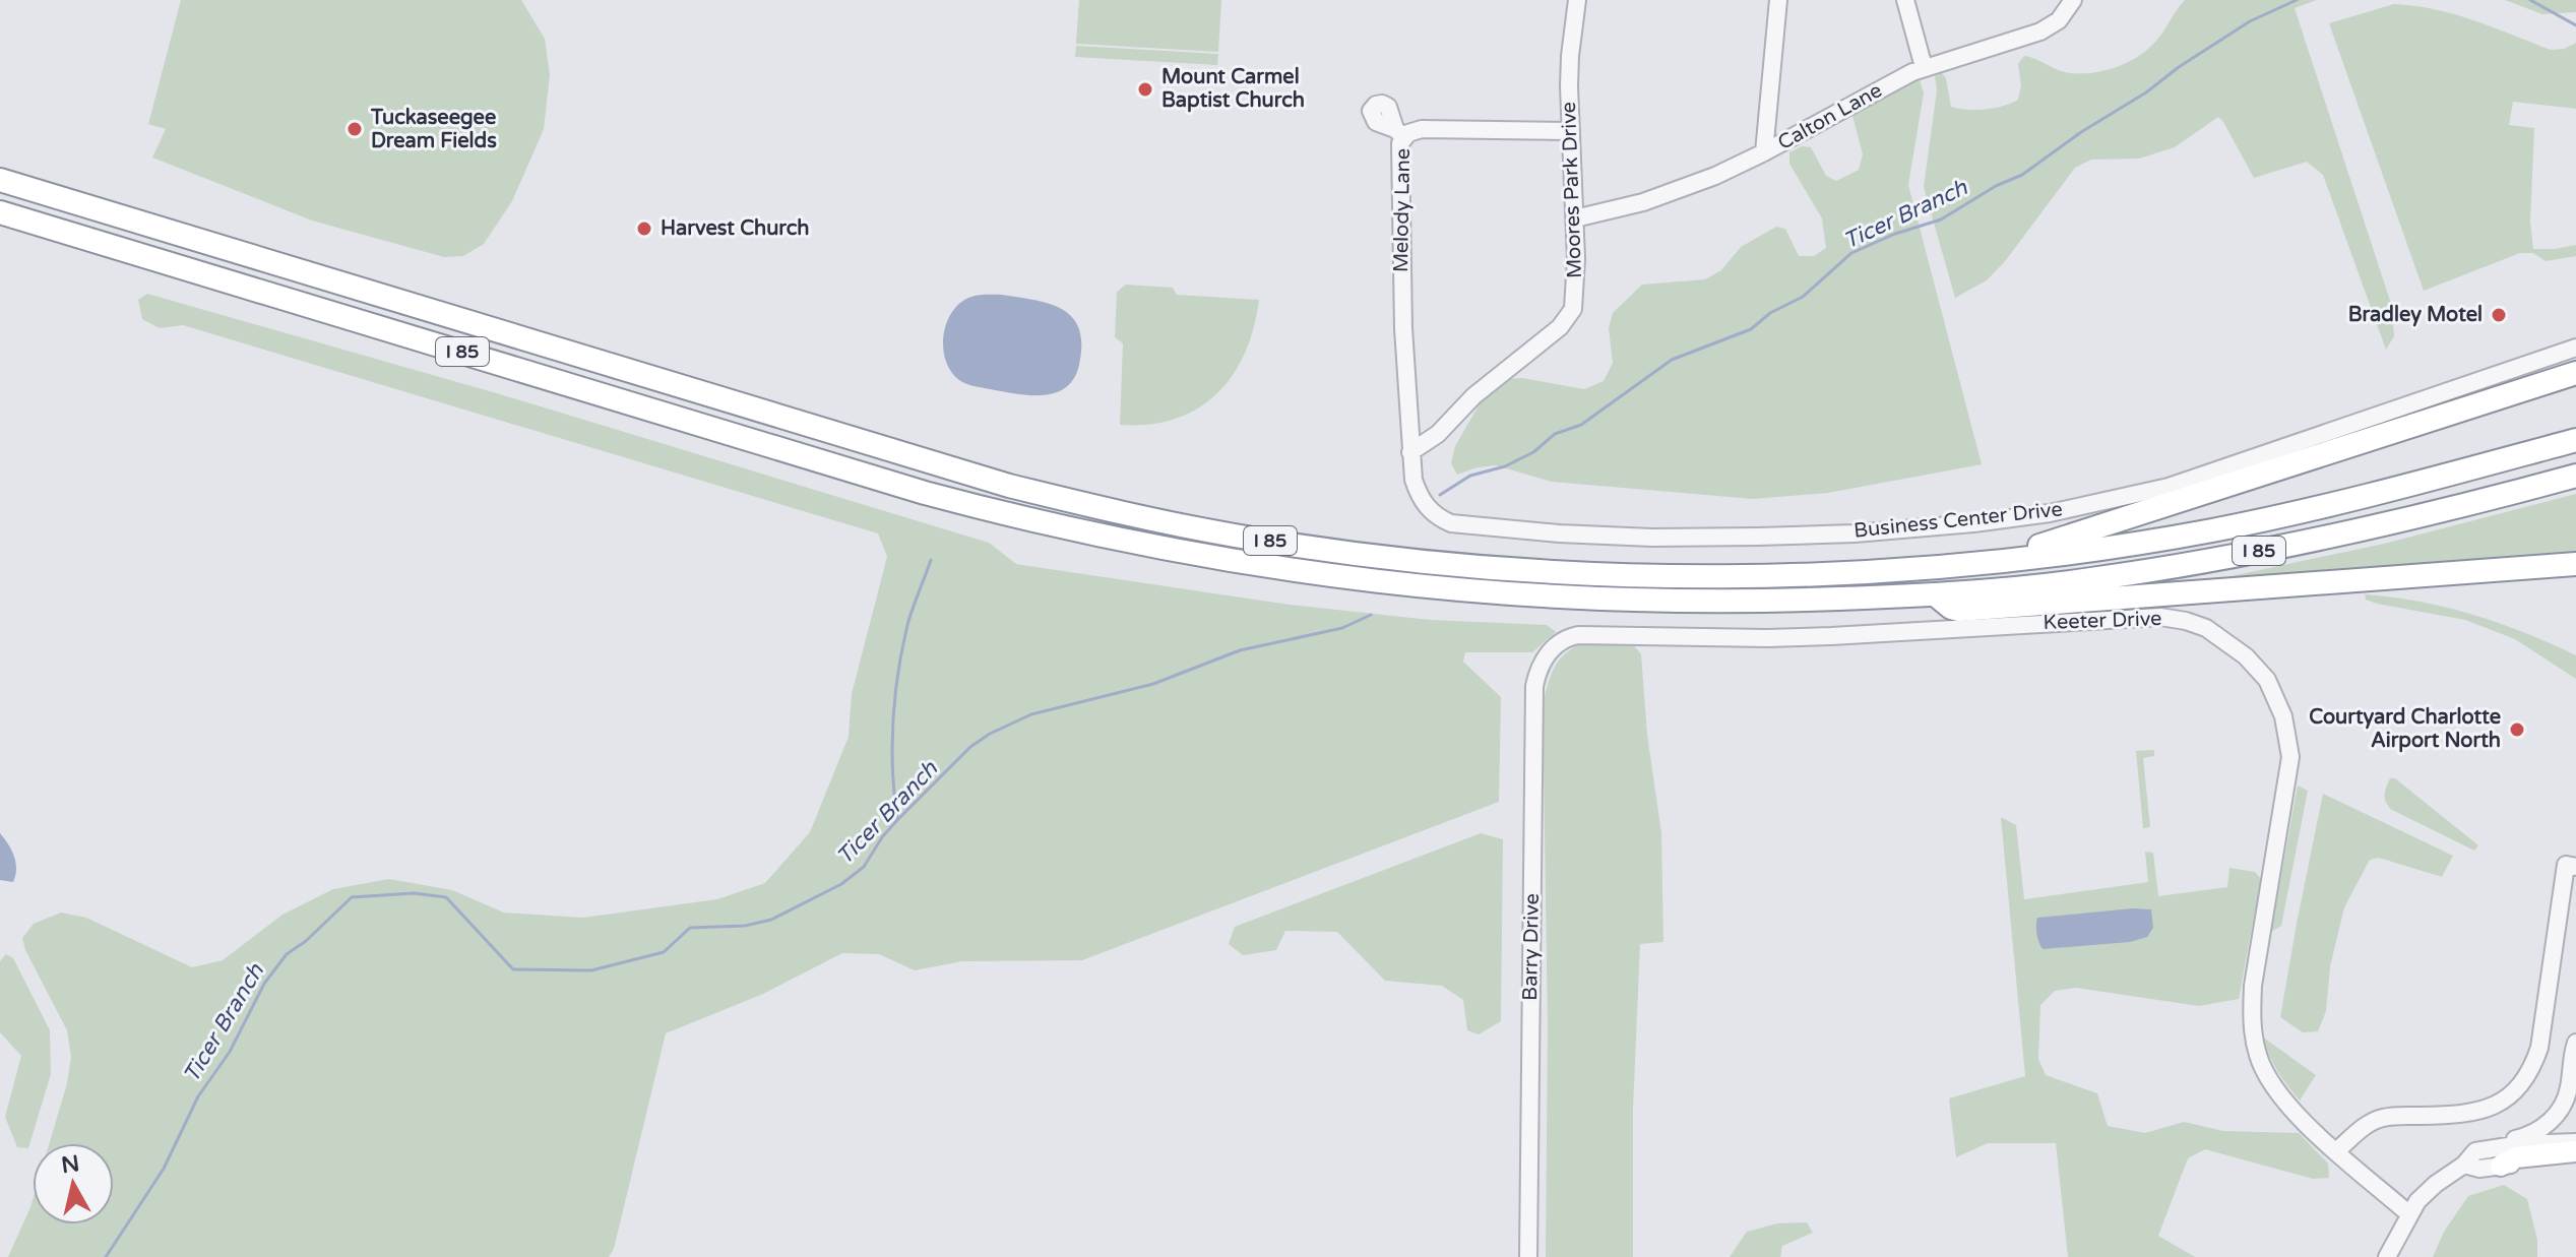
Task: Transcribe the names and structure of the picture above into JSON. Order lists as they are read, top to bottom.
{
  "streets": {
    "highway": ["I 85"],
    "street": [
      "Calton Lane",
      "Moores Park Drive",
      "Melody Lane",
      "Business Center Drive",
      "Keeter Drive",
      "Barry Drive"
    ]
  },
  "crossings": [
    ["Calton Lane", "Moores Park Drive"],
    ["Moores Park Drive", "Melody Lane"],
    ["Moores Park Drive", "Business Center Drive"],
    ["Melody Lane", "Business Center Drive"],
    ["Keeter Drive", "Barry Drive"]
  ],
  "water": ["Ticer Branch"],
  "places": [
    "Mount Carmel Baptist Church",
    "Tuckaseegee Dream Fields",
    "Harvest Church",
    "Bradley Motel",
    "Courtyard Charlotte Airport North"
  ],
  "north": "top"
}
